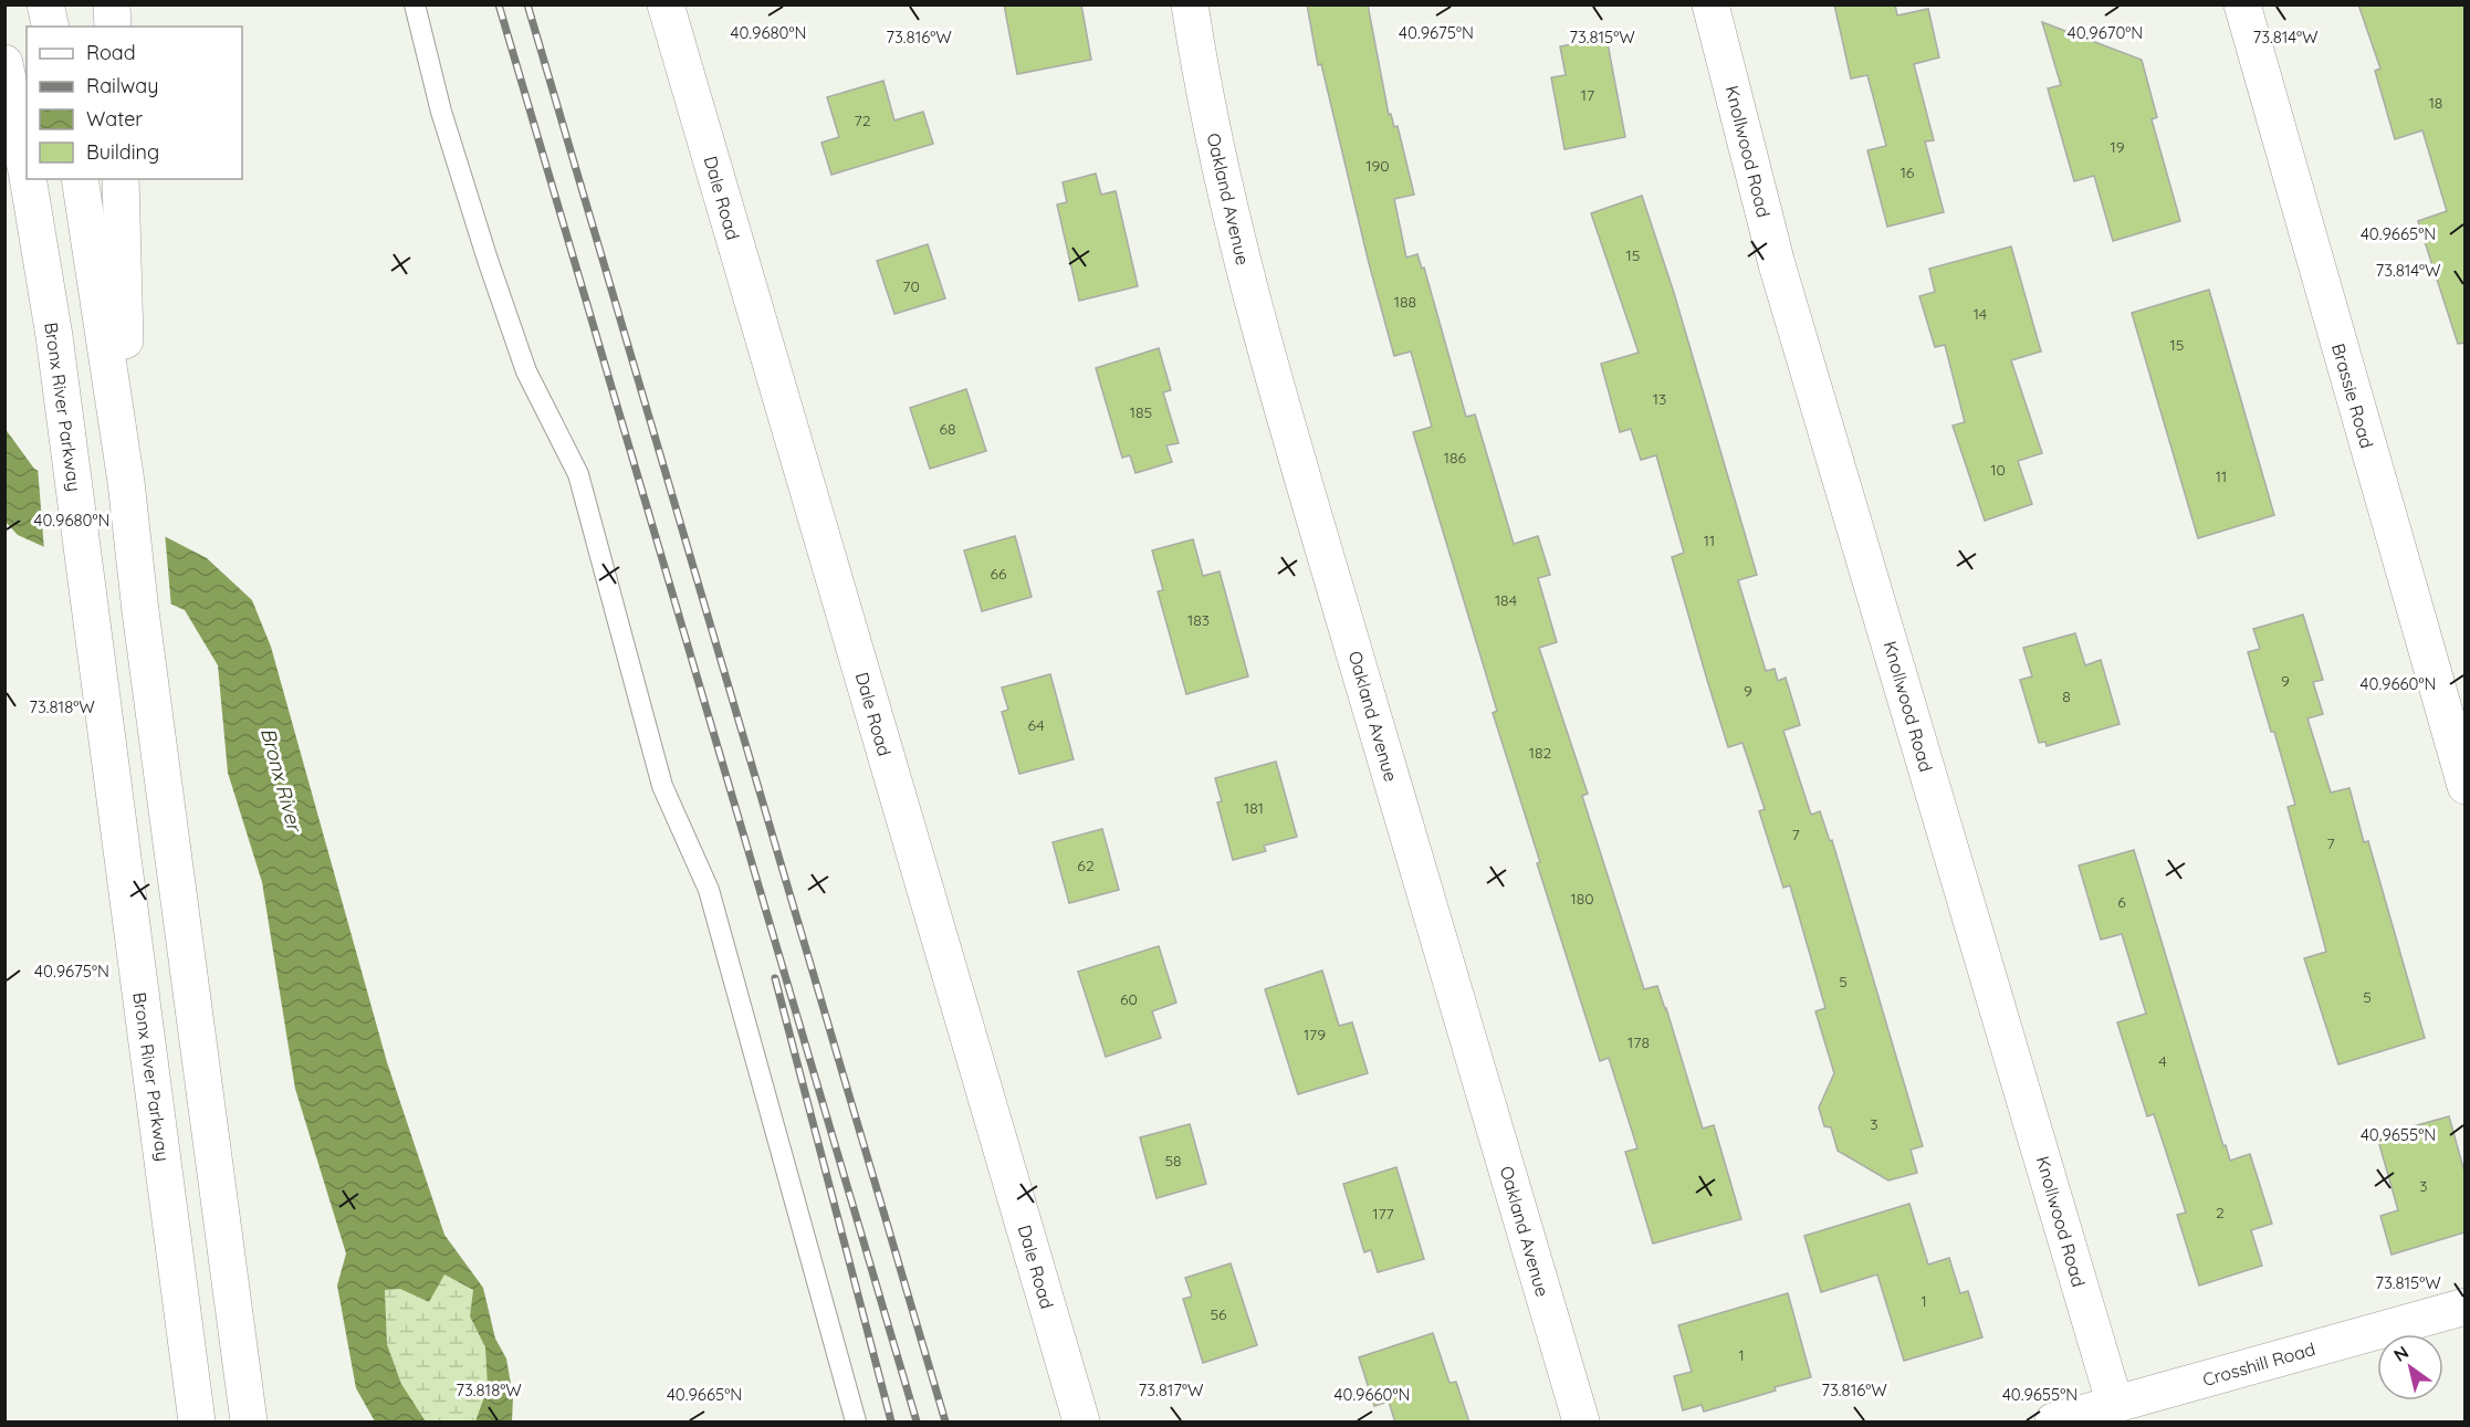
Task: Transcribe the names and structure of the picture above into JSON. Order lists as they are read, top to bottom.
{
  "streets": {
    "main road": [
      "Knollwood Road",
      "Dale Road",
      "Oakland Avenue",
      "Brassie Road",
      "Bronx River Parkway",
      "Crosshill Road"
    ]
  },
  "crossings": [
    ["Knollwood Road", "Crosshill Road"]
  ],
  "water": ["Bronx River"],
  "house_numbers": [
    "17",
    "18",
    "72",
    "19",
    "190",
    "16",
    "15",
    "70",
    "188",
    "14",
    "15",
    "13",
    "185",
    "68",
    "186",
    "10",
    "11",
    "11",
    "66",
    "184",
    "183",
    "9",
    "9",
    "8",
    "64",
    "182",
    "181",
    "7",
    "7",
    "62",
    "180",
    "6",
    "5",
    "5",
    "60",
    "179",
    "178",
    "4",
    "3",
    "58",
    "3",
    "2",
    "177",
    "1",
    "56",
    "1"
  ],
  "legend": [
    "Road",
    "Railway",
    "Water",
    "Building"
  ],
  "north": "top left",
  "coordinates": [
    "40.9680°N",
    "40.9675°N",
    "40.9670°N",
    "73.816°W",
    "73.815°W",
    "73.814°W",
    "40.9665°N",
    "40.9660°N",
    "73.818°W",
    "40.9655°N",
    "73.817°W"
  ]
}
